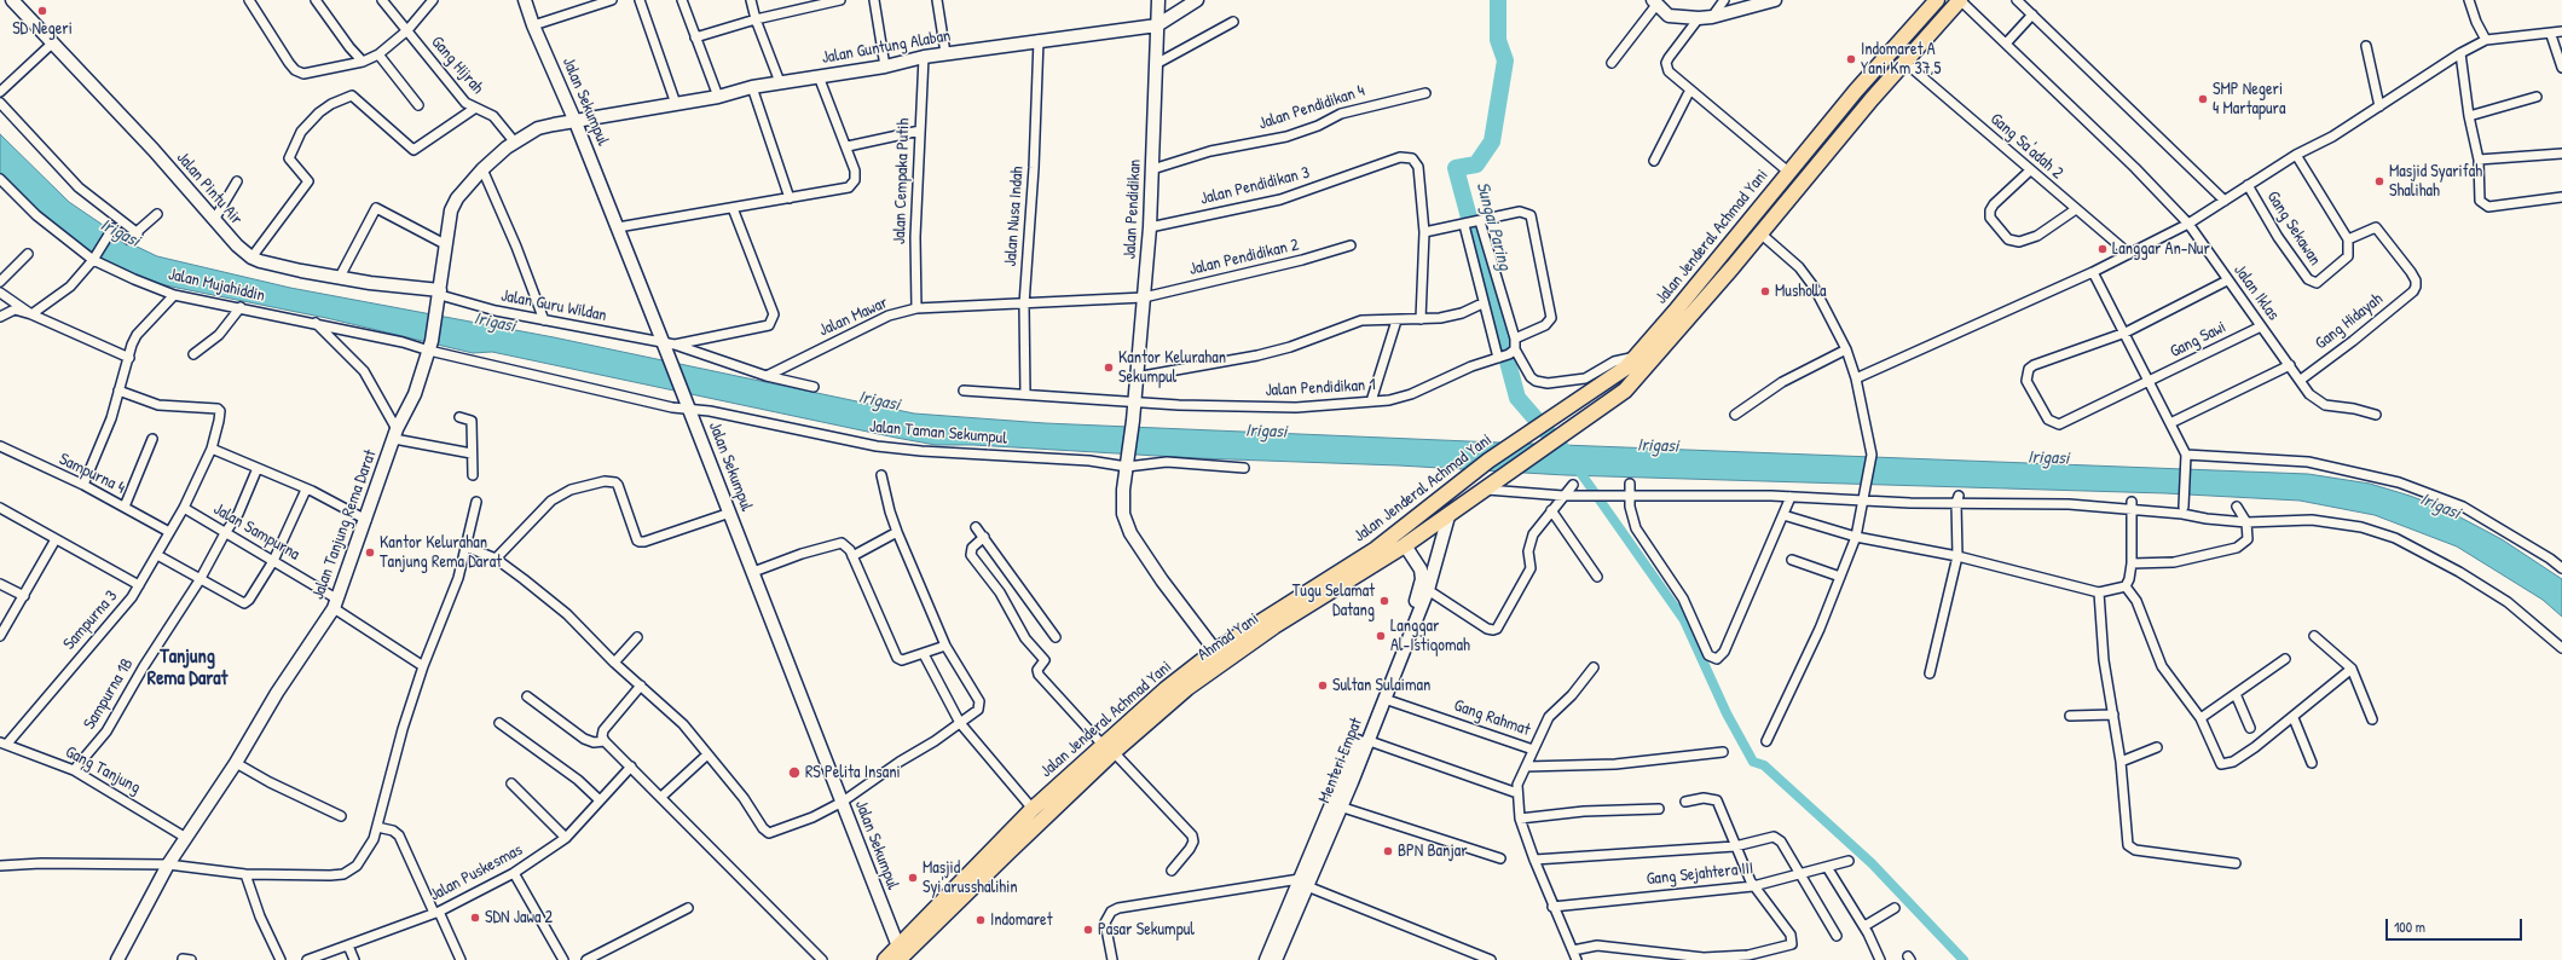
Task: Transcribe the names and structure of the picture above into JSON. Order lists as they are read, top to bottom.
{
  "streets": {
    "highway": ["Jalan Jenderal Achmad Yani", "Ahmad Yani"],
    "street": [
      "Jalan Guntung Alaban",
      "Gang Hijrah",
      "Jalan Sekumpul",
      "Jalan Pendidikan 4",
      "Gang Sa'adah 2",
      "Jalan Cempaka Putih",
      "Jalan Pendidikan 3",
      "Jalan Pintu Air",
      "Jalan Pendidikan",
      "Jalan Nusa Indah",
      "Gang Sekawan",
      "Jalan Pendidikan 2",
      "Jalan Mujahiddin",
      "Jalan Iklas",
      "Jalan Guru Wildan",
      "Jalan Mawar",
      "Gang Hidayah",
      "Gang Sawi",
      "Jalan Pendidikan 1",
      "Jalan Taman Sekumpul",
      "Sampurna 4",
      "Jalan Tanjung Rema Darat",
      "Jalan Sampurna",
      "Sampurna 3",
      "Sampurna 1B",
      "Gang Rahmat",
      "Menteri Empat",
      "Gang Tanjung",
      "Jalan Puskesmas",
      "Gang Sejahtera III"
    ]
  },
  "crossings": [
    ["Jalan Guntung Alaban", "Jalan Sekumpul"],
    ["Jalan Guntung Alaban", "Jalan Cempaka Putih"],
    ["Jalan Guntung Alaban", "Jalan Pendidikan"],
    ["Jalan Guntung Alaban", "Jalan Nusa Indah"],
    ["Jalan Guntung Alaban", "Jalan Tanjung Rema Darat"],
    ["Gang Hijrah", "Jalan Tanjung Rema Darat"],
    ["Jalan Sekumpul", "Jalan Jenderal Achmad Yani"],
    ["Jalan Sekumpul", "Jalan Guru Wildan"],
    ["Jalan Sekumpul", "Jalan Taman Sekumpul"],
    ["Jalan Sekumpul", "Jalan Tanjung Rema Darat"],
    ["Jalan Sekumpul", "Ahmad Yani"],
    ["Jalan Pendidikan 4", "Jalan Pendidikan"],
    ["Gang Sa'adah 2", "Jalan Jenderal Achmad Yani"],
    ["Jalan Cempaka Putih", "Jalan Mawar"],
    ["Jalan Pendidikan 3", "Jalan Pendidikan"],
    ["Jalan Pintu Air", "Jalan Guru Wildan"],
    ["Jalan Pintu Air", "Jalan Tanjung Rema Darat"],
    ["Jalan Pendidikan", "Jalan Jenderal Achmad Yani"],
    ["Jalan Pendidikan", "Jalan Pendidikan 2"],
    ["Jalan Pendidikan", "Jalan Mawar"],
    ["Jalan Pendidikan", "Jalan Pendidikan 1"],
    ["Jalan Pendidikan", "Jalan Taman Sekumpul"],
    ["Jalan Nusa Indah", "Jalan Mawar"],
    ["Jalan Nusa Indah", "Jalan Pendidikan 1"],
    ["Gang Sekawan", "Gang Hidayah"],
    ["Jalan Jenderal Achmad Yani", "Jalan Iklas"],
    ["Jalan Jenderal Achmad Yani", "Ahmad Yani"],
    ["Jalan Pendidikan 2", "Jalan Mawar"],
    ["Jalan Mujahiddin", "Jalan Taman Sekumpul"],
    ["Jalan Mujahiddin", "Jalan Tanjung Rema Darat"],
    ["Jalan Iklas", "Gang Hidayah"],
    ["Jalan Iklas", "Gang Sawi"],
    ["Jalan Guru Wildan", "Jalan Tanjung Rema Darat"],
    ["Jalan Taman Sekumpul", "Jalan Tanjung Rema Darat"],
    ["Sampurna 4", "Sampurna 3"],
    ["Jalan Tanjung Rema Darat", "Jalan Sampurna"],
    ["Jalan Tanjung Rema Darat", "Gang Tanjung"],
    ["Jalan Sampurna", "Sampurna 3"],
    ["Jalan Sampurna", "Sampurna 1B"],
    ["Sampurna 3", "Gang Tanjung"],
    ["Ahmad Yani", "Menteri Empat"],
    ["Sampurna 1B", "Gang Tanjung"],
    ["Gang Rahmat", "Menteri Empat"]
  ],
  "districts": ["Tanjung Rema Darat"],
  "water": ["Sungai Paring", "Irigasi"],
  "places": [
    "SD Negeri",
    "Indomaret A Yani Km 37,5",
    "SMP Negeri 4 Martapura",
    "Masjid Syarifah Shalihah",
    "Langgar An-Nur",
    "Musholla",
    "Kantor Kelurahan Sekumpul",
    "Kantor Kelurahan Tanjung Rema Darat",
    "Tugu Selamat Datang",
    "Langgar Al-Istiqomah",
    "Sultan Sulaiman",
    "RS Pelita Insani",
    "BPN Banjar",
    "Masjid Syi'arusshalihin",
    "SDN Jawa 2",
    "Indomaret",
    "Pasar Sekumpul"
  ],
  "scale_bar": "100 m"
}
